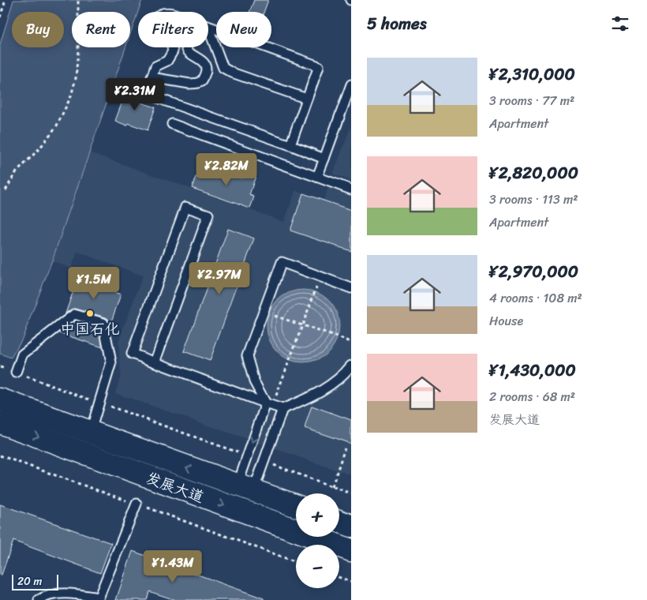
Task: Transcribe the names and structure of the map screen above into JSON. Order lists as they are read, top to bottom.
{
  "streets": {
    "main road": ["发展大道"]
  },
  "places": ["中国石化"],
  "scale_bar": "20 m",
  "page": {
    "heading": "5 homes",
    "chip": [
      "Buy",
      "Rent",
      "Filters",
      "New"
    ],
    "list": [
      {
        "name": "¥2,310,000",
        "note": "3 rooms · 77 m² · Apartment"
      },
      {
        "name": "¥2,820,000",
        "note": "3 rooms · 113 m² · Apartment"
      },
      {
        "name": "¥2,970,000",
        "note": "4 rooms · 108 m² · House"
      },
      {
        "name": "¥1,430,000",
        "note": "2 rooms · 68 m² · 发展大道"
      }
    ],
    "price": [
      "¥2.31M",
      "¥2.82M",
      "¥2.97M",
      "¥1.5M",
      "¥1.43M"
    ],
    "map_buttons": ["+", "−"],
    "scale": "20 m"
  }
}
